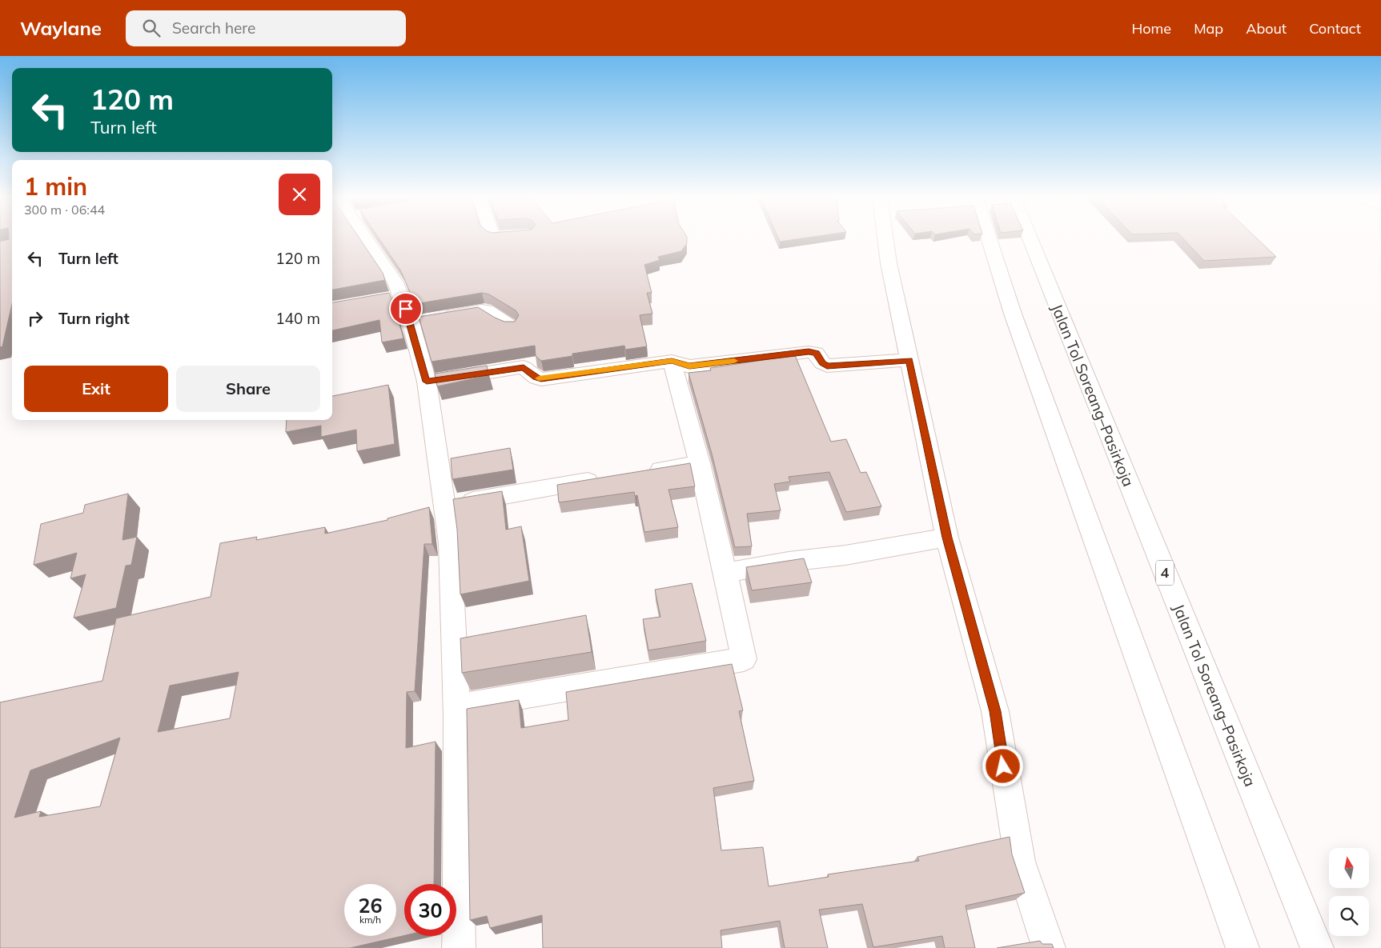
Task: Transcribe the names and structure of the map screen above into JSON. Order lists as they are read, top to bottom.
{
  "streets": {
    "main road": ["Jalan Tol Soreang–Pasirkoja", "4"]
  },
  "north": "top",
  "page": {
    "header": "Waylane",
    "search": "Search here",
    "nav": [
      "Home",
      "Map",
      "About",
      "Contact"
    ],
    "turn": ["120 m", "Turn left"],
    "heading": ["1 min", "300 m · 06:44"],
    "list": [
      {
        "name": "Turn left",
        "value": "120 m"
      },
      {
        "name": "Turn right",
        "value": "140 m"
      }
    ],
    "buttons": ["Exit", "Share"],
    "speed": "26 km/h",
    "limit": "30"
  }
}
